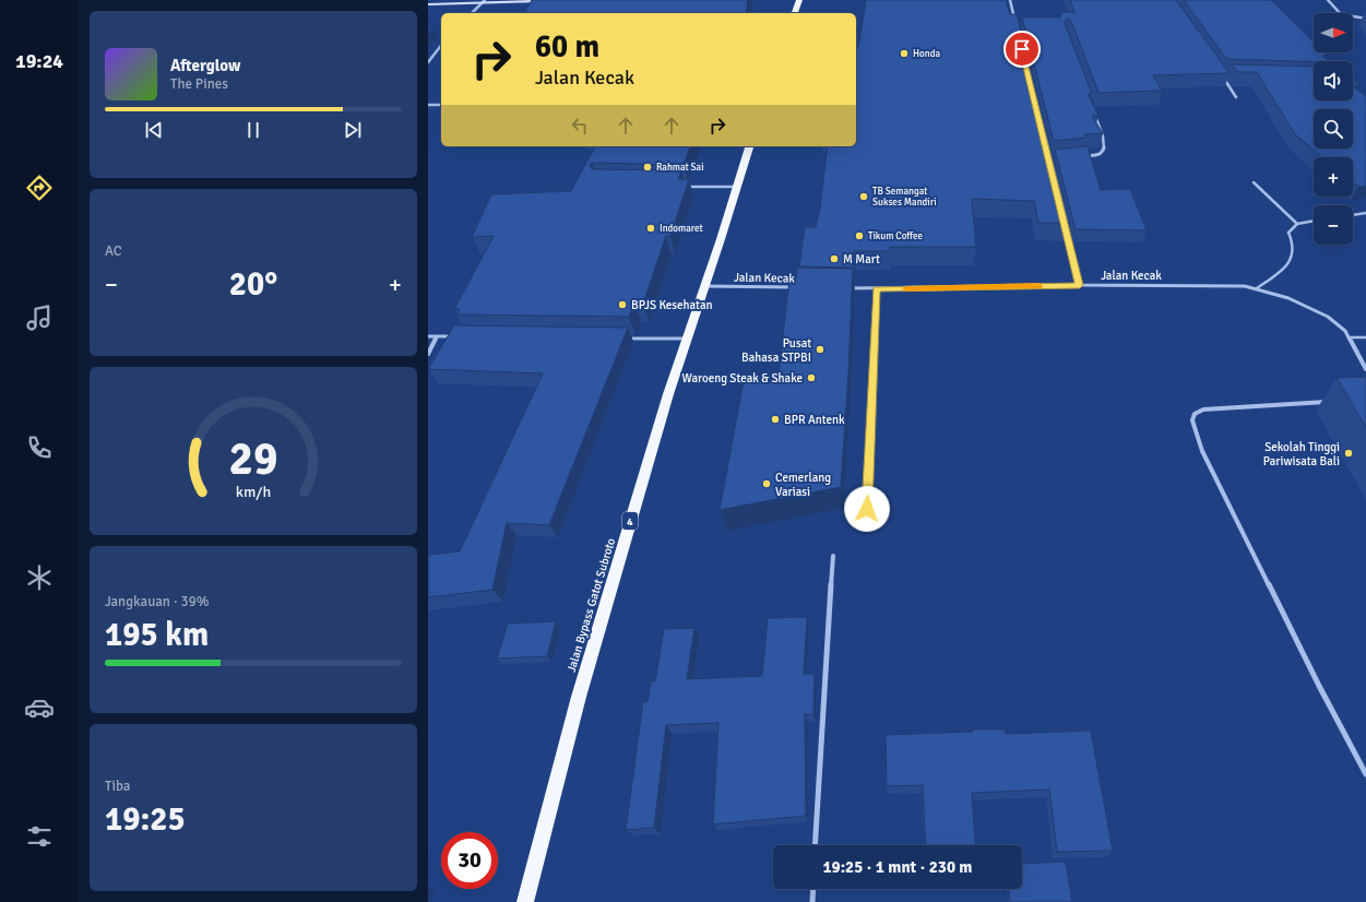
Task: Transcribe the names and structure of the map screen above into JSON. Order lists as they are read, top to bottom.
{
  "streets": {
    "highway": ["4", "Jalan Bypass Gatot Subroto"],
    "street": ["Jalan Kecak"]
  },
  "crossings": [
    ["Jalan Kecak", "Jalan Bypass Gatot Subroto"]
  ],
  "places": [
    "Honda",
    "Rahmat Sai",
    "TB Semangat Sukses Mandiri",
    "Indomaret",
    "Tikum Coffee",
    "M Mart",
    "BPJS Kesehatan",
    "Pusat Bahasa STPBI",
    "Waroeng Steak & Shake",
    "BPR Antenk",
    "Sekolah Tinggi Pariwisata Bali",
    "Cemerlang Variasi"
  ],
  "north": "right",
  "page": {
    "tabs": "19:24",
    "map_buttons": ["+", "−"],
    "turn": ["60 m", "Jalan Kecak"],
    "song": ["Afterglow", "The Pines"],
    "tile": [
      "AC",
      ["Jangkauan · 39%", "195 km"],
      ["Tiba", "19:25"]
    ],
    "heat": ["−", "20°", "+"],
    "limit": "30",
    "trip": "19:25 · 1 mnt · 230 m",
    "gauge": ["29", "km/h"]
  }
}
